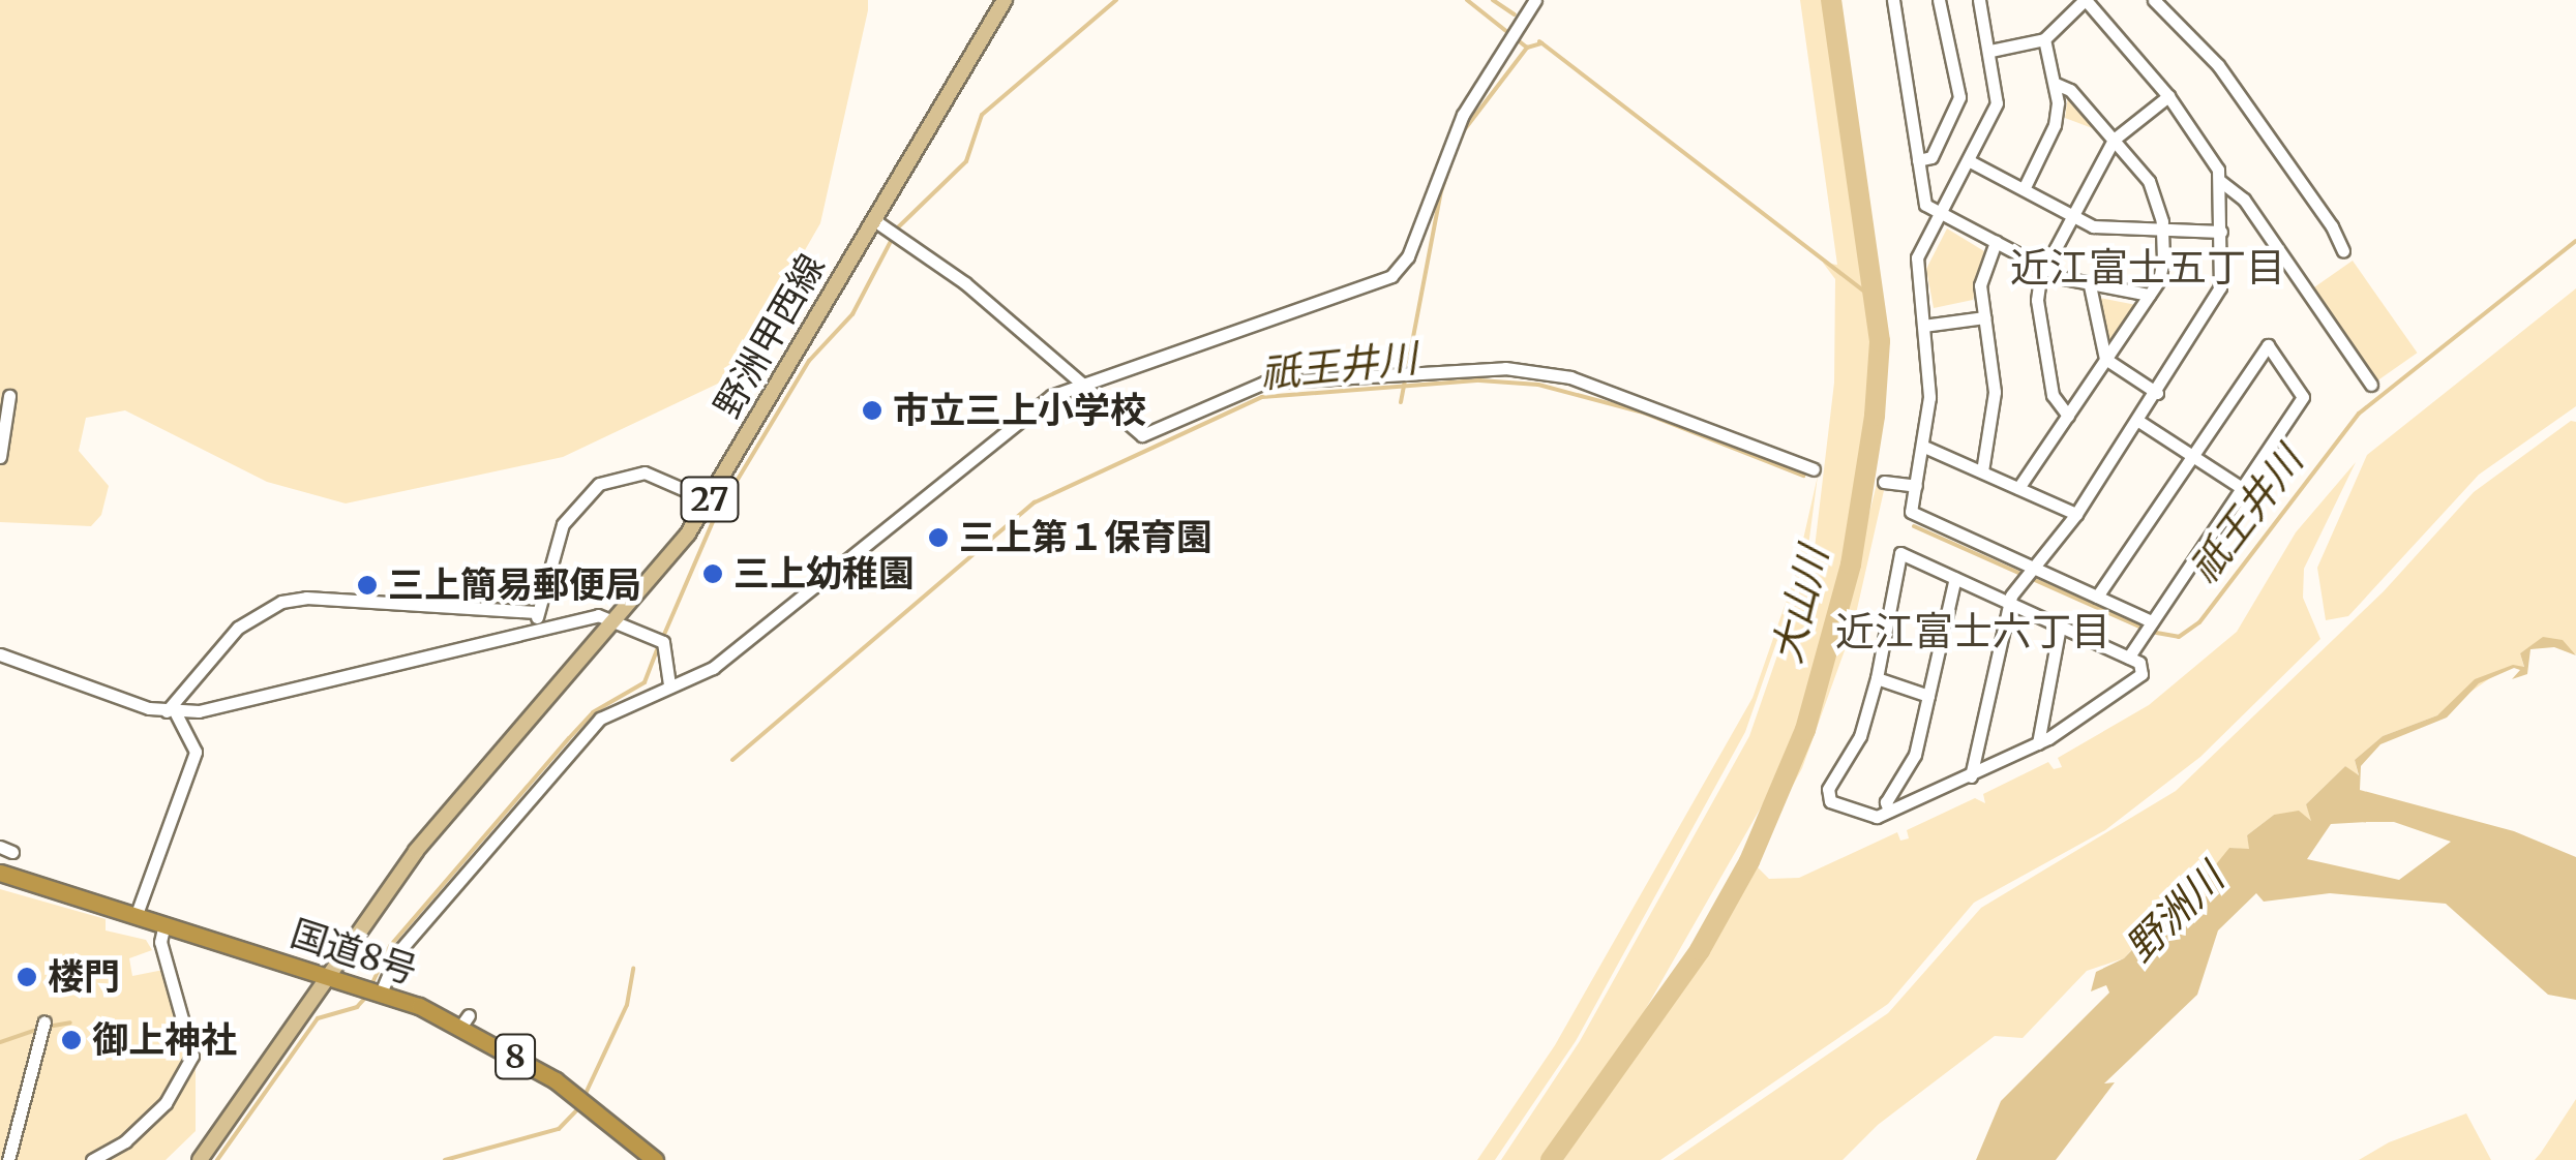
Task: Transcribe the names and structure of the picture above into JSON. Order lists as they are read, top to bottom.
{
  "streets": {
    "highway": ["国道8号", "8"],
    "main road": ["野洲甲西線", "27"]
  },
  "crossings": [
    ["野洲甲西線", "国道8号"]
  ],
  "districts": ["近江富士五丁目", "近江富士六丁目"],
  "water": ["祇王井川", "大山川", "野洲川"],
  "places": [
    "市立三上小学校",
    "三上第１保育園",
    "三上幼稚園",
    "三上簡易郵便局",
    "楼門",
    "御上神社"
  ]
}
